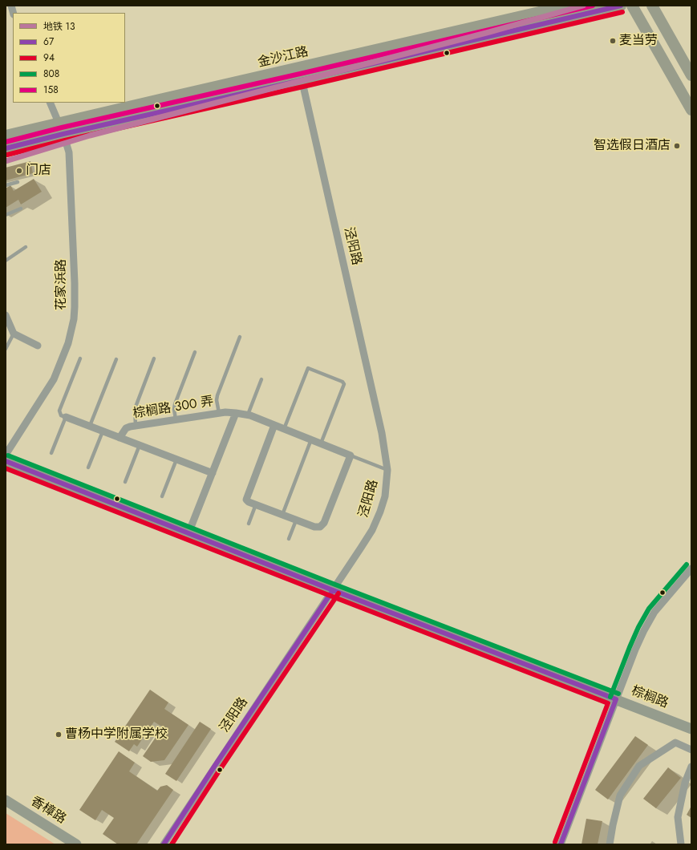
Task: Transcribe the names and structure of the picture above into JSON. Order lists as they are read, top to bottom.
{
  "streets": {
    "main road": ["金沙江路"],
    "street": [
      "泾阳路",
      "花家浜路",
      "棕榈路 300 弄",
      "棕榈路",
      "香樟路"
    ]
  },
  "crossings": [
    ["金沙江路", "泾阳路"],
    ["金沙江路", "花家浜路"],
    ["泾阳路", "棕榈路"]
  ],
  "places": [
    "麦当劳",
    "智选假日酒店",
    "门店",
    "曹杨中学附属学校"
  ],
  "lines": [
    "metro line 13",
    "transit line 67",
    "transit line 158",
    "transit line 94",
    "transit line 808"
  ],
  "legend": [
    "地铁 13",
    "67",
    "94",
    "808",
    "158"
  ]
}
